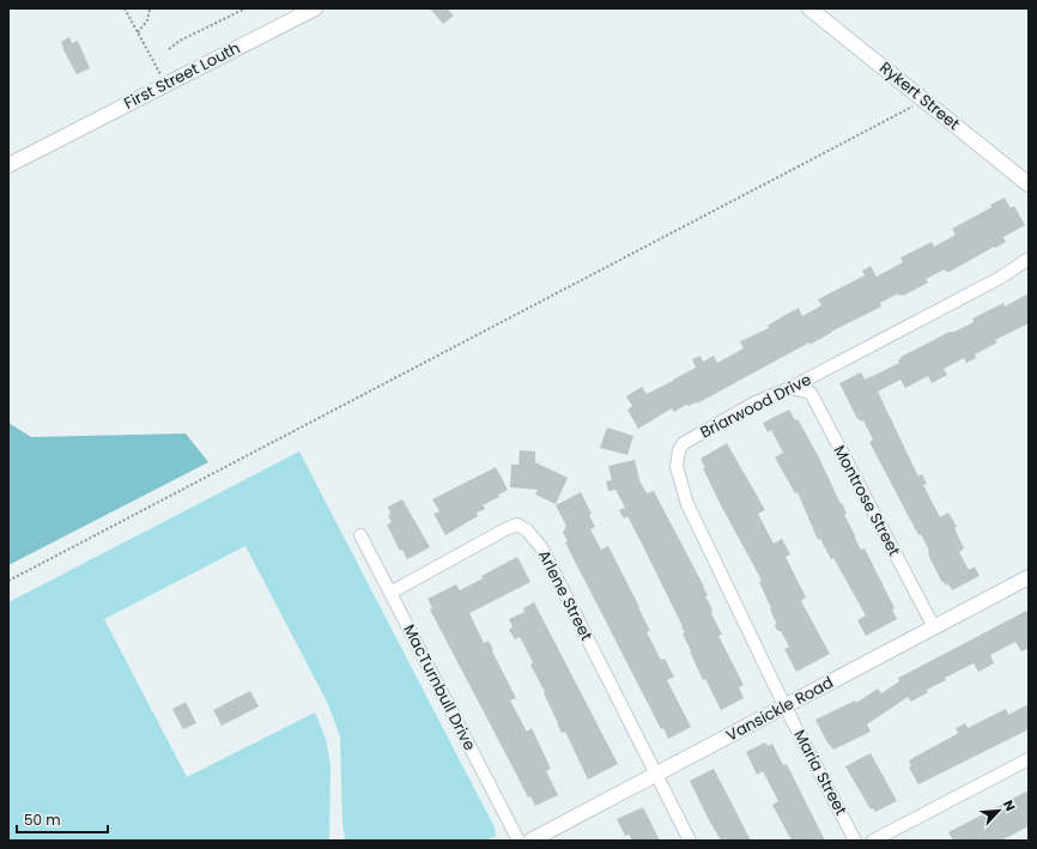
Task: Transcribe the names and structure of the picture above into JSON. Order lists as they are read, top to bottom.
{
  "streets": {
    "street": [
      "First Street Louth",
      "Rykert Street",
      "Briarwood Drive",
      "Montrose Street",
      "Arlene Street",
      "MacTurnbull Drive",
      "Vansickle Road",
      "Maria Street"
    ]
  },
  "crossings": [
    ["Briarwood Drive", "Montrose Street"],
    ["Briarwood Drive", "Vansickle Road"],
    ["Briarwood Drive", "Maria Street"],
    ["Montrose Street", "Vansickle Road"],
    ["Arlene Street", "MacTurnbull Drive"],
    ["Arlene Street", "Vansickle Road"],
    ["Vansickle Road", "Maria Street"]
  ],
  "scale_bar": "50 m",
  "north": "top right"
}
